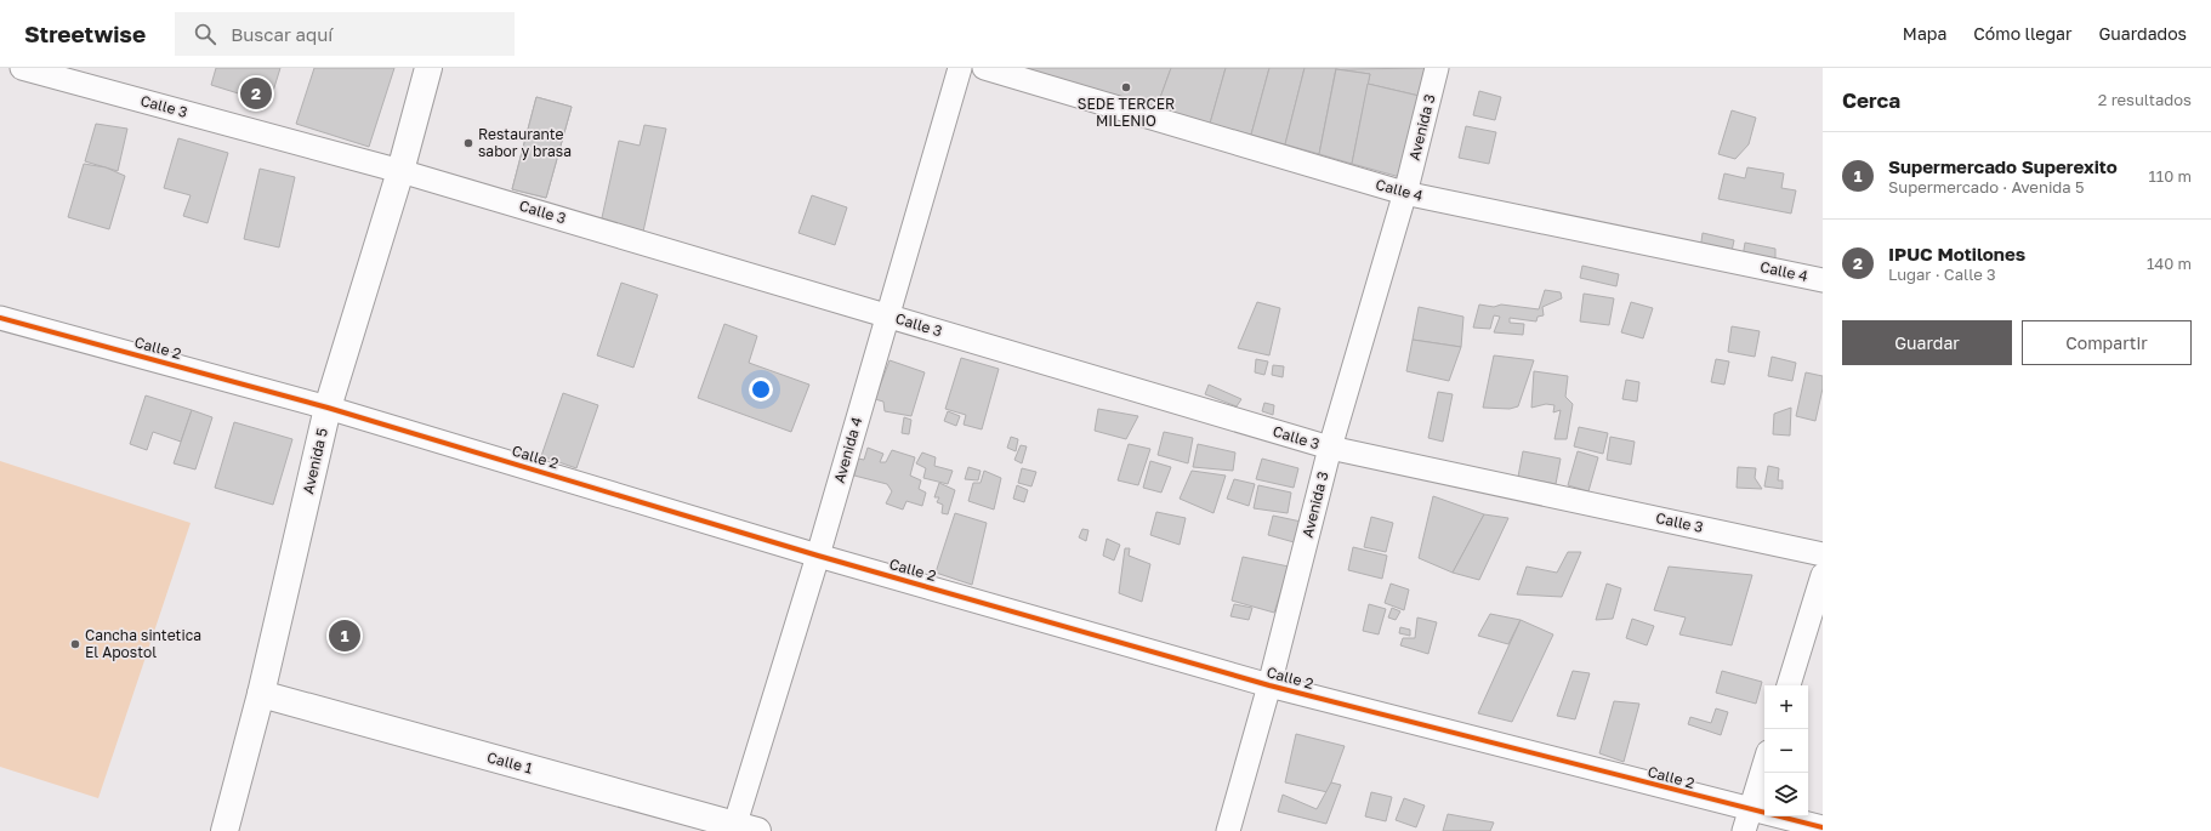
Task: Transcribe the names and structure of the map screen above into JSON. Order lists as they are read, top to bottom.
{
  "streets": {
    "street": [
      "Calle 3",
      "Avenida 3",
      "Calle 4",
      "Calle 2",
      "Avenida 4",
      "Avenida 5",
      "Calle 1"
    ]
  },
  "crossings": [
    ["Calle 3", "Avenida 3"],
    ["Calle 3", "Avenida 4"],
    ["Calle 3", "Avenida 5"],
    ["Avenida 3", "Calle 4"],
    ["Avenida 3", "Calle 2"],
    ["Calle 2", "Avenida 4"],
    ["Calle 2", "Avenida 5"],
    ["Avenida 4", "Calle 1"],
    ["Avenida 5", "Calle 1"]
  ],
  "places": ["SEDE TERCER MILENIO", "Restaurante sabor y brasa", "Cancha sintetica El Apostol"],
  "page": {
    "header": "Streetwise",
    "search": "Buscar aquí",
    "nav": ["Mapa", "Cómo llegar", "Guardados"],
    "heading": ["Cerca", "2 resultados"],
    "pins": ["2", "1"],
    "list": [
      {
        "mark": "1",
        "name": "Supermercado Superexito",
        "note": "Supermercado · Avenida 5",
        "value": "110 m"
      },
      {
        "mark": "2",
        "name": "IPUC Motilones",
        "note": "Lugar · Calle 3",
        "value": "140 m"
      }
    ],
    "buttons": ["Guardar", "Compartir"],
    "map_buttons": ["+", "−"]
  }
}
